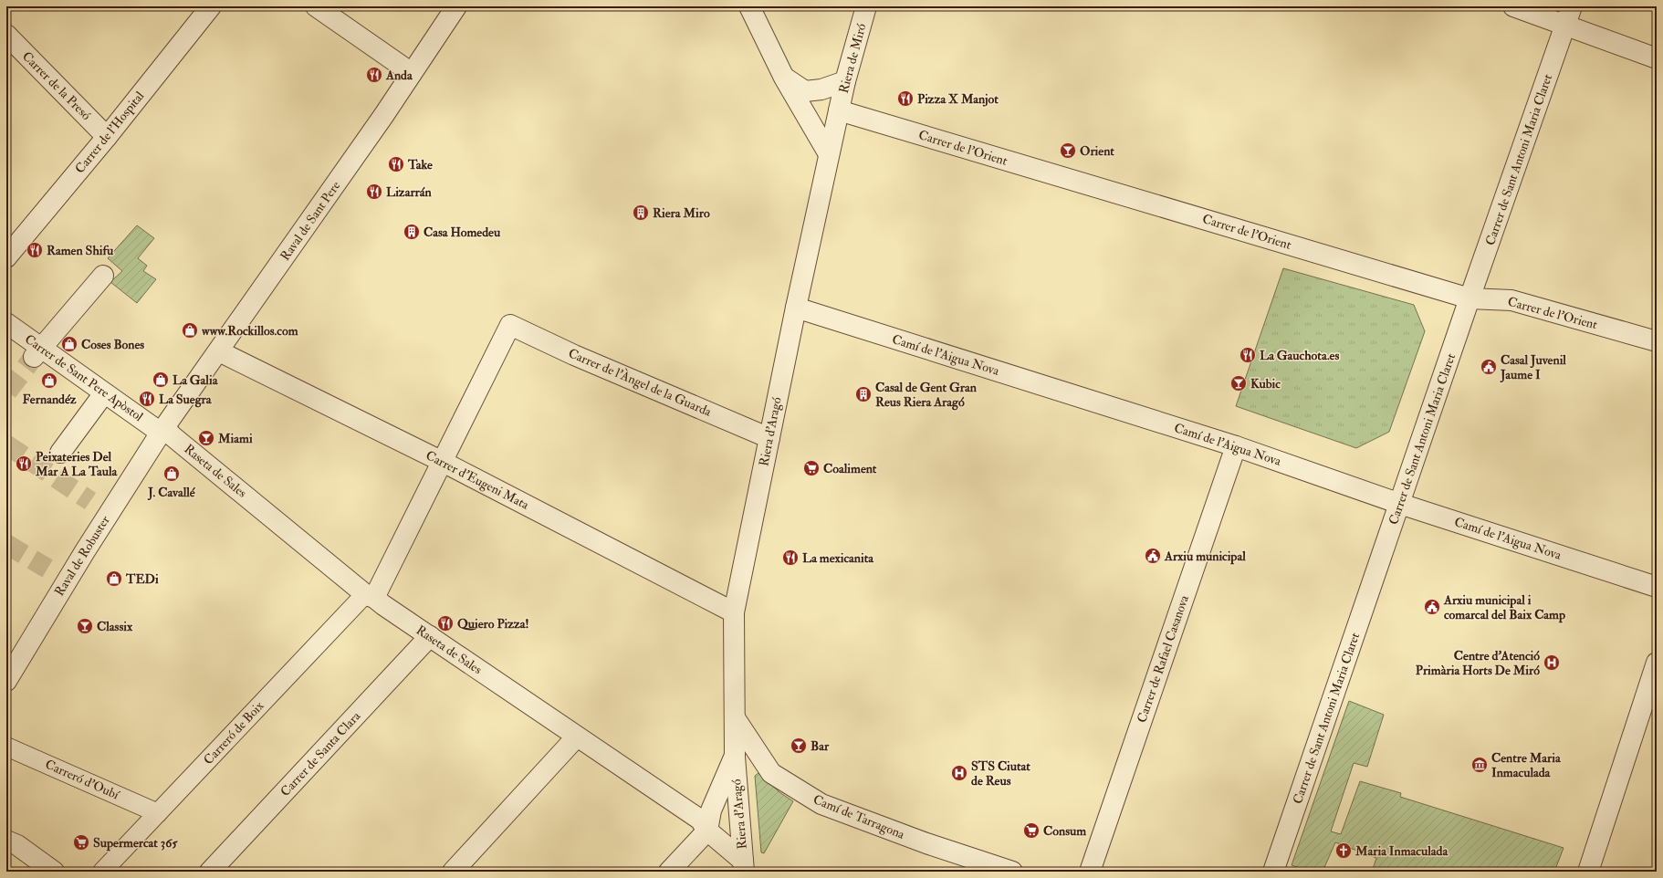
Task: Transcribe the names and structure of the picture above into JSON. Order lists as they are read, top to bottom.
{
  "streets": {
    "street": [
      "Riera de Miró",
      "Carrer de la Presó",
      "Carrer de l'Hospital",
      "Carrer de l'Orient",
      "Carrer de Sant Antoni Maria Claret",
      "Raval de Sant Pere",
      "Camí de l'Aigua Nova",
      "Carrer de Sant Pere Apòstol",
      "Carrer de l'Àngel de la Guarda",
      "Riera d'Aragó",
      "Raseta de Sales",
      "Carrer d'Eugeni Mata",
      "Raval de Robuster",
      "Carrer de Rafael Casanova",
      "Carrer de Santa Clara",
      "Camí de Tarragona"
    ],
    "lane": ["Carreró de Boix", "Carreró d'Oubí"]
  },
  "crossings": [
    ["Riera de Miró", "Carrer de l'Orient"],
    ["Riera de Miró", "Riera d'Aragó"],
    ["Carrer de la Presó", "Carrer de l'Hospital"],
    ["Carrer de l'Orient", "Carrer de Sant Antoni Maria Claret"],
    ["Carrer de l'Orient", "Riera d'Aragó"],
    ["Carrer de Sant Antoni Maria Claret", "Camí de l'Aigua Nova"],
    ["Raval de Sant Pere", "Carrer de Sant Pere Apòstol"],
    ["Raval de Sant Pere", "Raseta de Sales"],
    ["Raval de Sant Pere", "Carrer d'Eugeni Mata"],
    ["Raval de Sant Pere", "Raval de Robuster"],
    ["Camí de l'Aigua Nova", "Riera d'Aragó"],
    ["Camí de l'Aigua Nova", "Carrer de Rafael Casanova"],
    ["Carrer de Sant Pere Apòstol", "Raseta de Sales"],
    ["Carrer de Sant Pere Apòstol", "Raval de Robuster"],
    ["Carrer de l'Àngel de la Guarda", "Riera d'Aragó"],
    ["Carrer de l'Àngel de la Guarda", "Carrer d'Eugeni Mata"],
    ["Riera d'Aragó", "Raseta de Sales"],
    ["Riera d'Aragó", "Carrer d'Eugeni Mata"],
    ["Riera d'Aragó", "Camí de Tarragona"],
    ["Raseta de Sales", "Raval de Robuster"],
    ["Raseta de Sales", "Carreró de Boix"],
    ["Raseta de Sales", "Carrer de Santa Clara"],
    ["Carreró de Boix", "Carreró d'Oubí"]
  ],
  "places": {
    "restaurant": [
      "Anda",
      "Pizza X Manjot",
      "Take",
      "Lizarrán",
      "Ramen Shifu",
      "La Gauchota.es",
      "La Suegra",
      "Peixateries Del Mar A La Taula",
      "La mexicanita",
      "Quiero Pizza!"
    ],
    "bar": [
      "Orient",
      "Kubic",
      "Miami",
      "Classix",
      "Bar"
    ],
    "building": ["Riera Miro", "Casa Homedeu", "Casal de Gent Gran Reus Riera Aragó"],
    "shop": [
      "www.Rockillos.com",
      "Coses Bones",
      "La Galia",
      "Fernandéz",
      "J. Cavallé",
      "TEDi"
    ],
    "public building": ["Casal Juvenil Jaume I", "Arxiu municipal", "Arxiu municipal i comarcal del Baix Camp"],
    "supermarket": ["Coaliment", "Consum", "Supermercat 365"],
    "hospital": ["Centre d'Atenció Primària Horts De Miró", "STS Ciutat de Reus"],
    "museum": ["Centre Maria Inmaculada"],
    "church": ["Maria Inmaculada"]
  }
}
